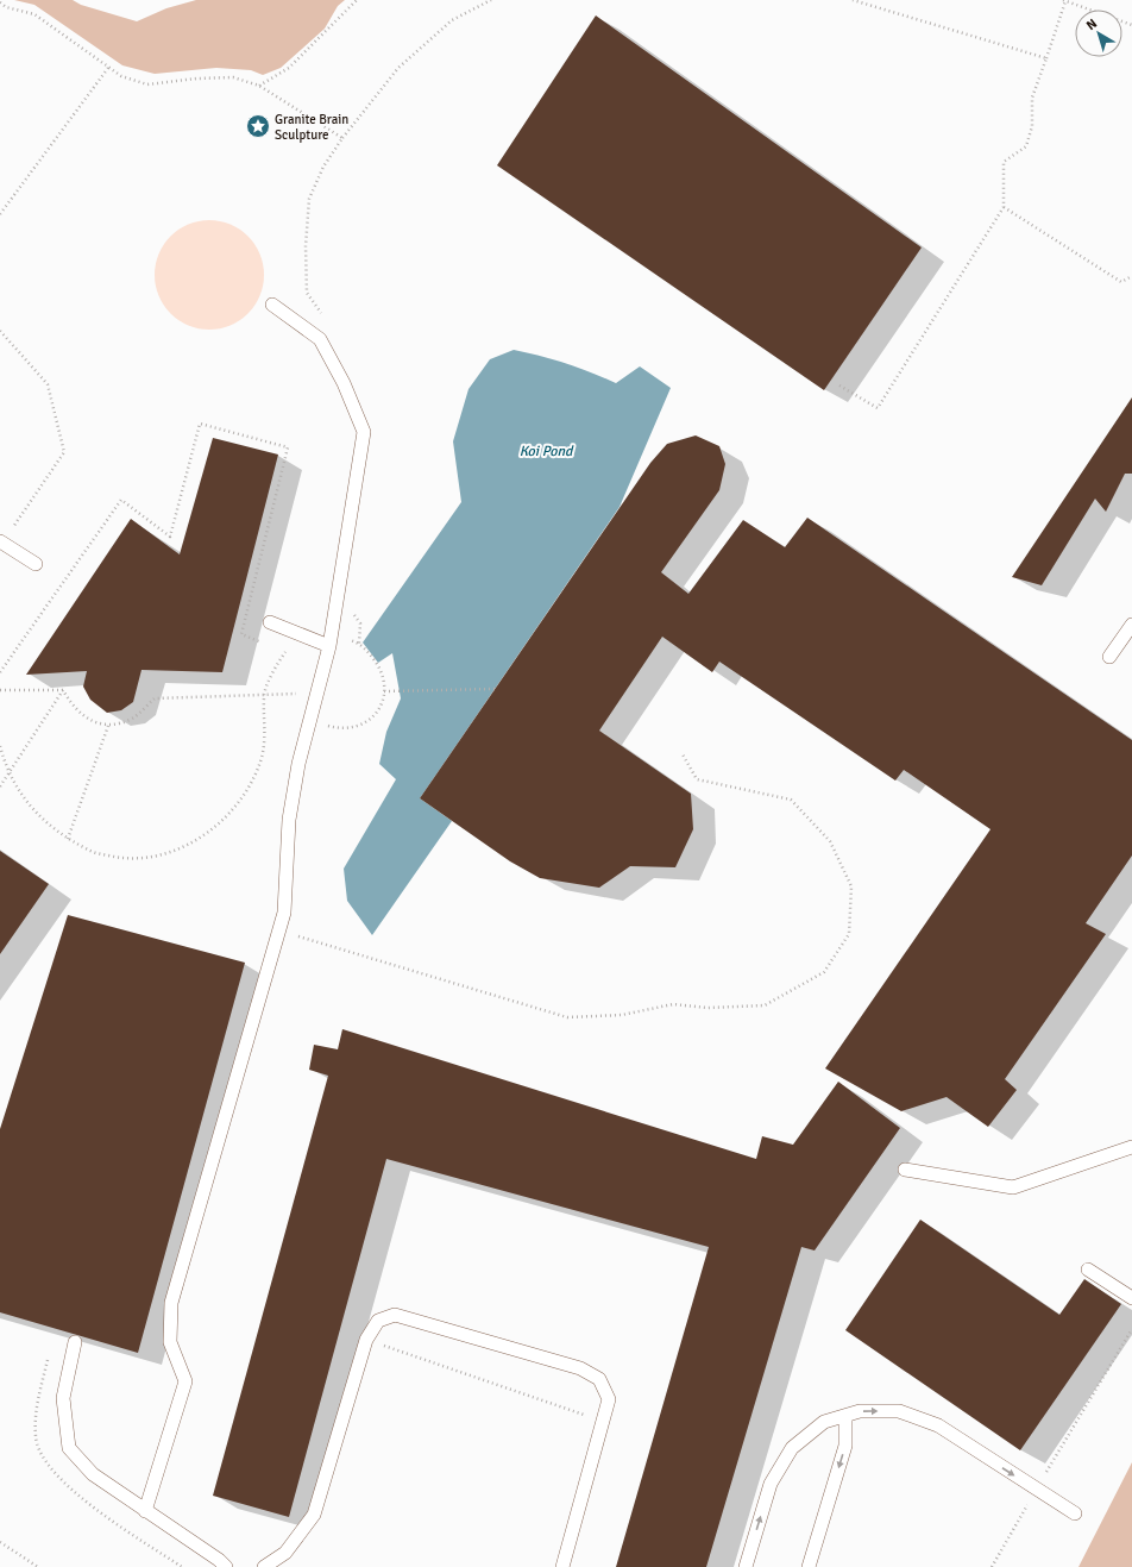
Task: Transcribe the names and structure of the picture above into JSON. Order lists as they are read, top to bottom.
{
  "water": ["Koi Pond"],
  "places": {
    "place": ["Granite Brain Sculpture"]
  },
  "north": "top left"
}
